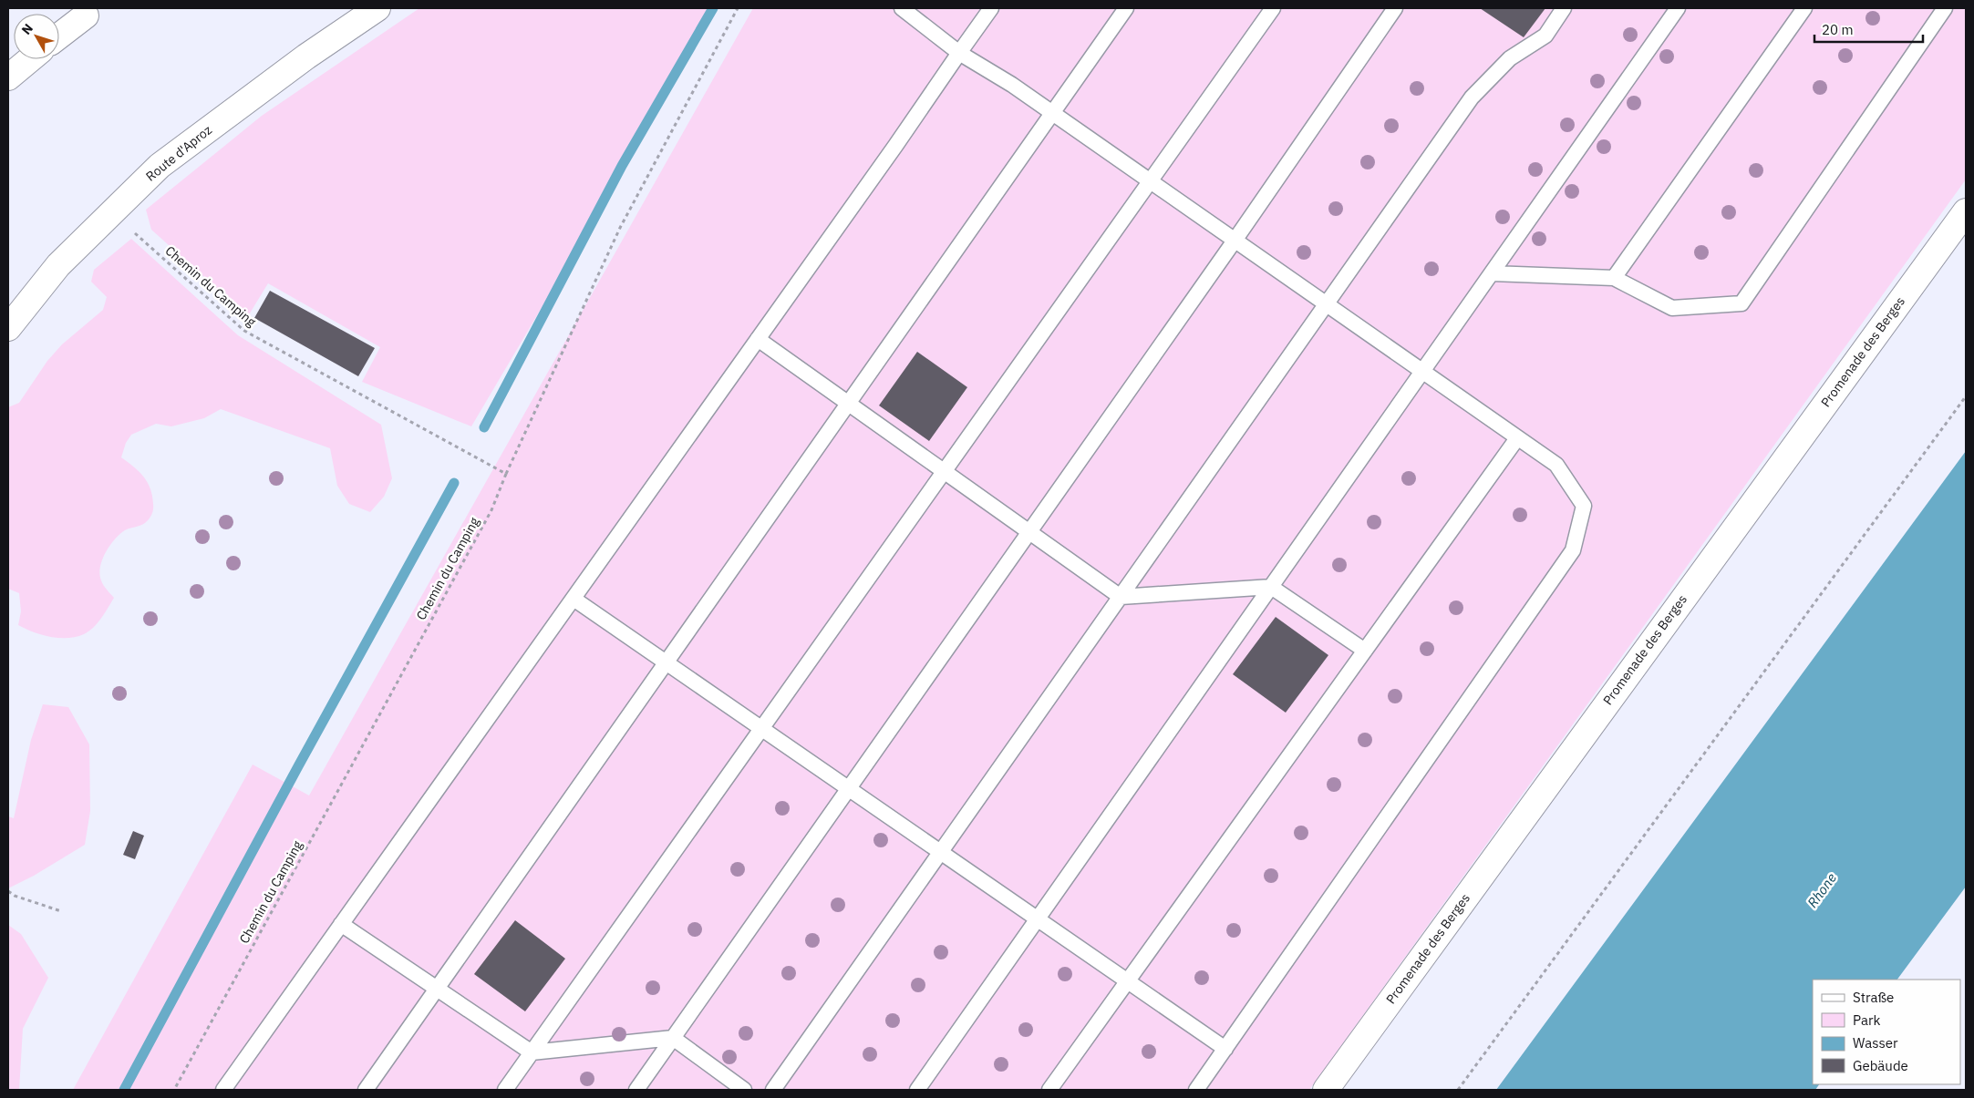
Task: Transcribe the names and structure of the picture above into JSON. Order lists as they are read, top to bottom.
{
  "streets": {
    "main road": ["Route d'Aproz", "Promenade des Berges"],
    "path": ["Chemin du Camping"]
  },
  "crossings": [
    ["Route d'Aproz", "Chemin du Camping"]
  ],
  "water": ["Rhone"],
  "legend": [
    "Straße",
    "Park",
    "Wasser",
    "Gebäude"
  ],
  "scale_bar": "20 m",
  "north": "top left"
}
